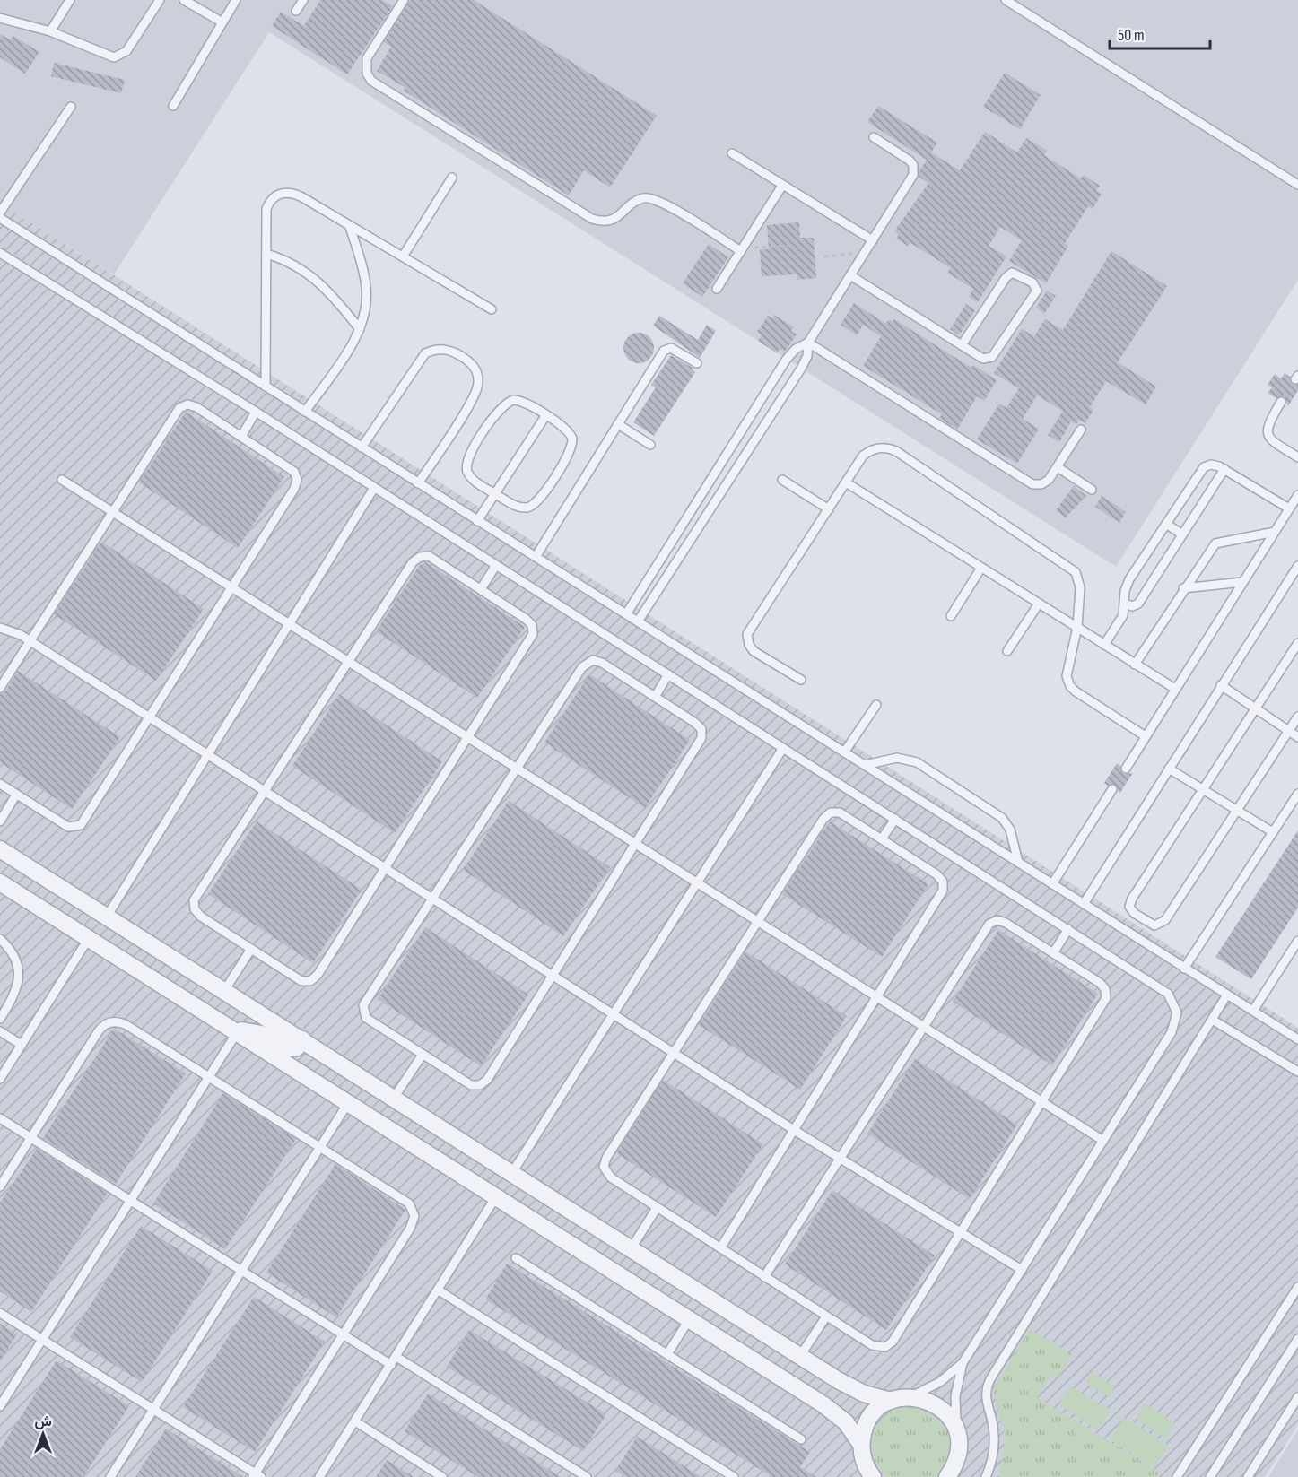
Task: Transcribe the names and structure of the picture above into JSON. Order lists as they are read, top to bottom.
{
  "scale_bar": "50 m",
  "north": "top"
}
